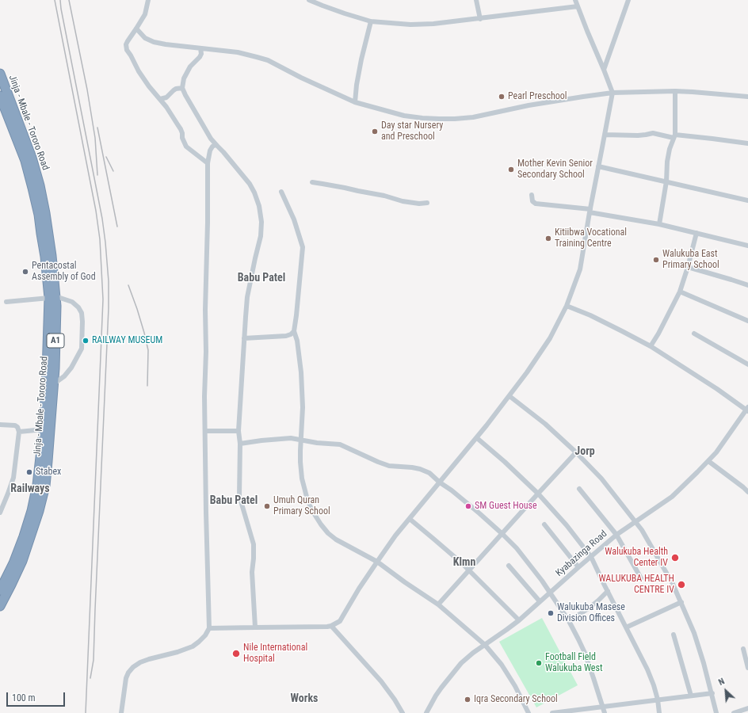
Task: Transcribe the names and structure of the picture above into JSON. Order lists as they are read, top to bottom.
{
  "streets": {
    "highway": ["Jinja - Mbale - Tororo Road", "A1"],
    "street": ["Kyabazinga Road"]
  },
  "districts": [
    "Babu Patel",
    "Jorp",
    "Railways",
    "Babu Patel",
    "Klmn",
    "Works"
  ],
  "places": [
    "Pearl Preschool",
    "Day star Nursery and Preschool",
    "Mother Kevin Senior Secondary School",
    "Kitiibwa Vocational Training Centre",
    "Walukuba East Primary School",
    "Pentacostal Assembly of God",
    "RAILWAY MUSEUM",
    "Stabex",
    "Umuh Quran Primary School",
    "SM Guest House",
    "Walukuba Health Center IV",
    "WALUKUBA HEALTH CENTRE IV",
    "Walukuba Masese Division Offices",
    "Nile International Hospital",
    "Football Field Walukuba West",
    "Iqra Secondary School"
  ],
  "scale_bar": "100 m",
  "north": "top left"
}
